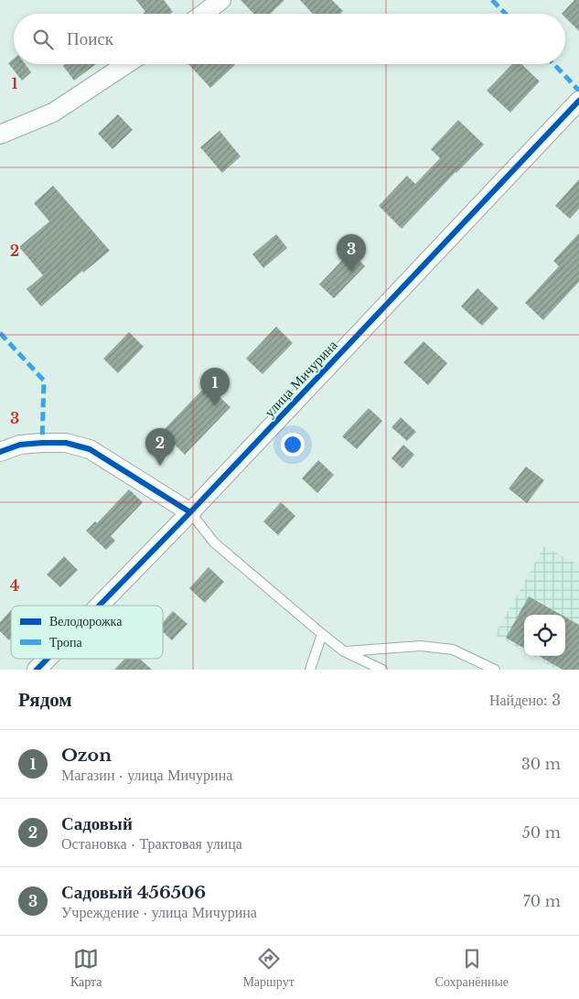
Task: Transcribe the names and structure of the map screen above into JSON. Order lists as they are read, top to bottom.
{
  "streets": {
    "street": ["улица Мичурина"]
  },
  "legend": ["Велодорожка", "Тропа"],
  "page": {
    "search": "Поиск",
    "pins": ["3", "1", "2"],
    "heading": ["Рядом", "Найдено: 3"],
    "list": [
      {
        "mark": "1",
        "name": "Ozon",
        "note": "Магазин · улица Мичурина",
        "value": "30 m"
      },
      {
        "mark": "2",
        "name": "Садовый",
        "note": "Остановка · Трактовая улица",
        "value": "50 m"
      },
      {
        "mark": "3",
        "name": "Садовый 456506",
        "note": "Учреждение · улица Мичурина",
        "value": "70 m"
      }
    ],
    "nav": ["Карта", "Маршрут", "Сохранённые"]
  },
  "grid": {
    "rows": [
      "1",
      "2",
      "3",
      "4"
    ]
  }
}
